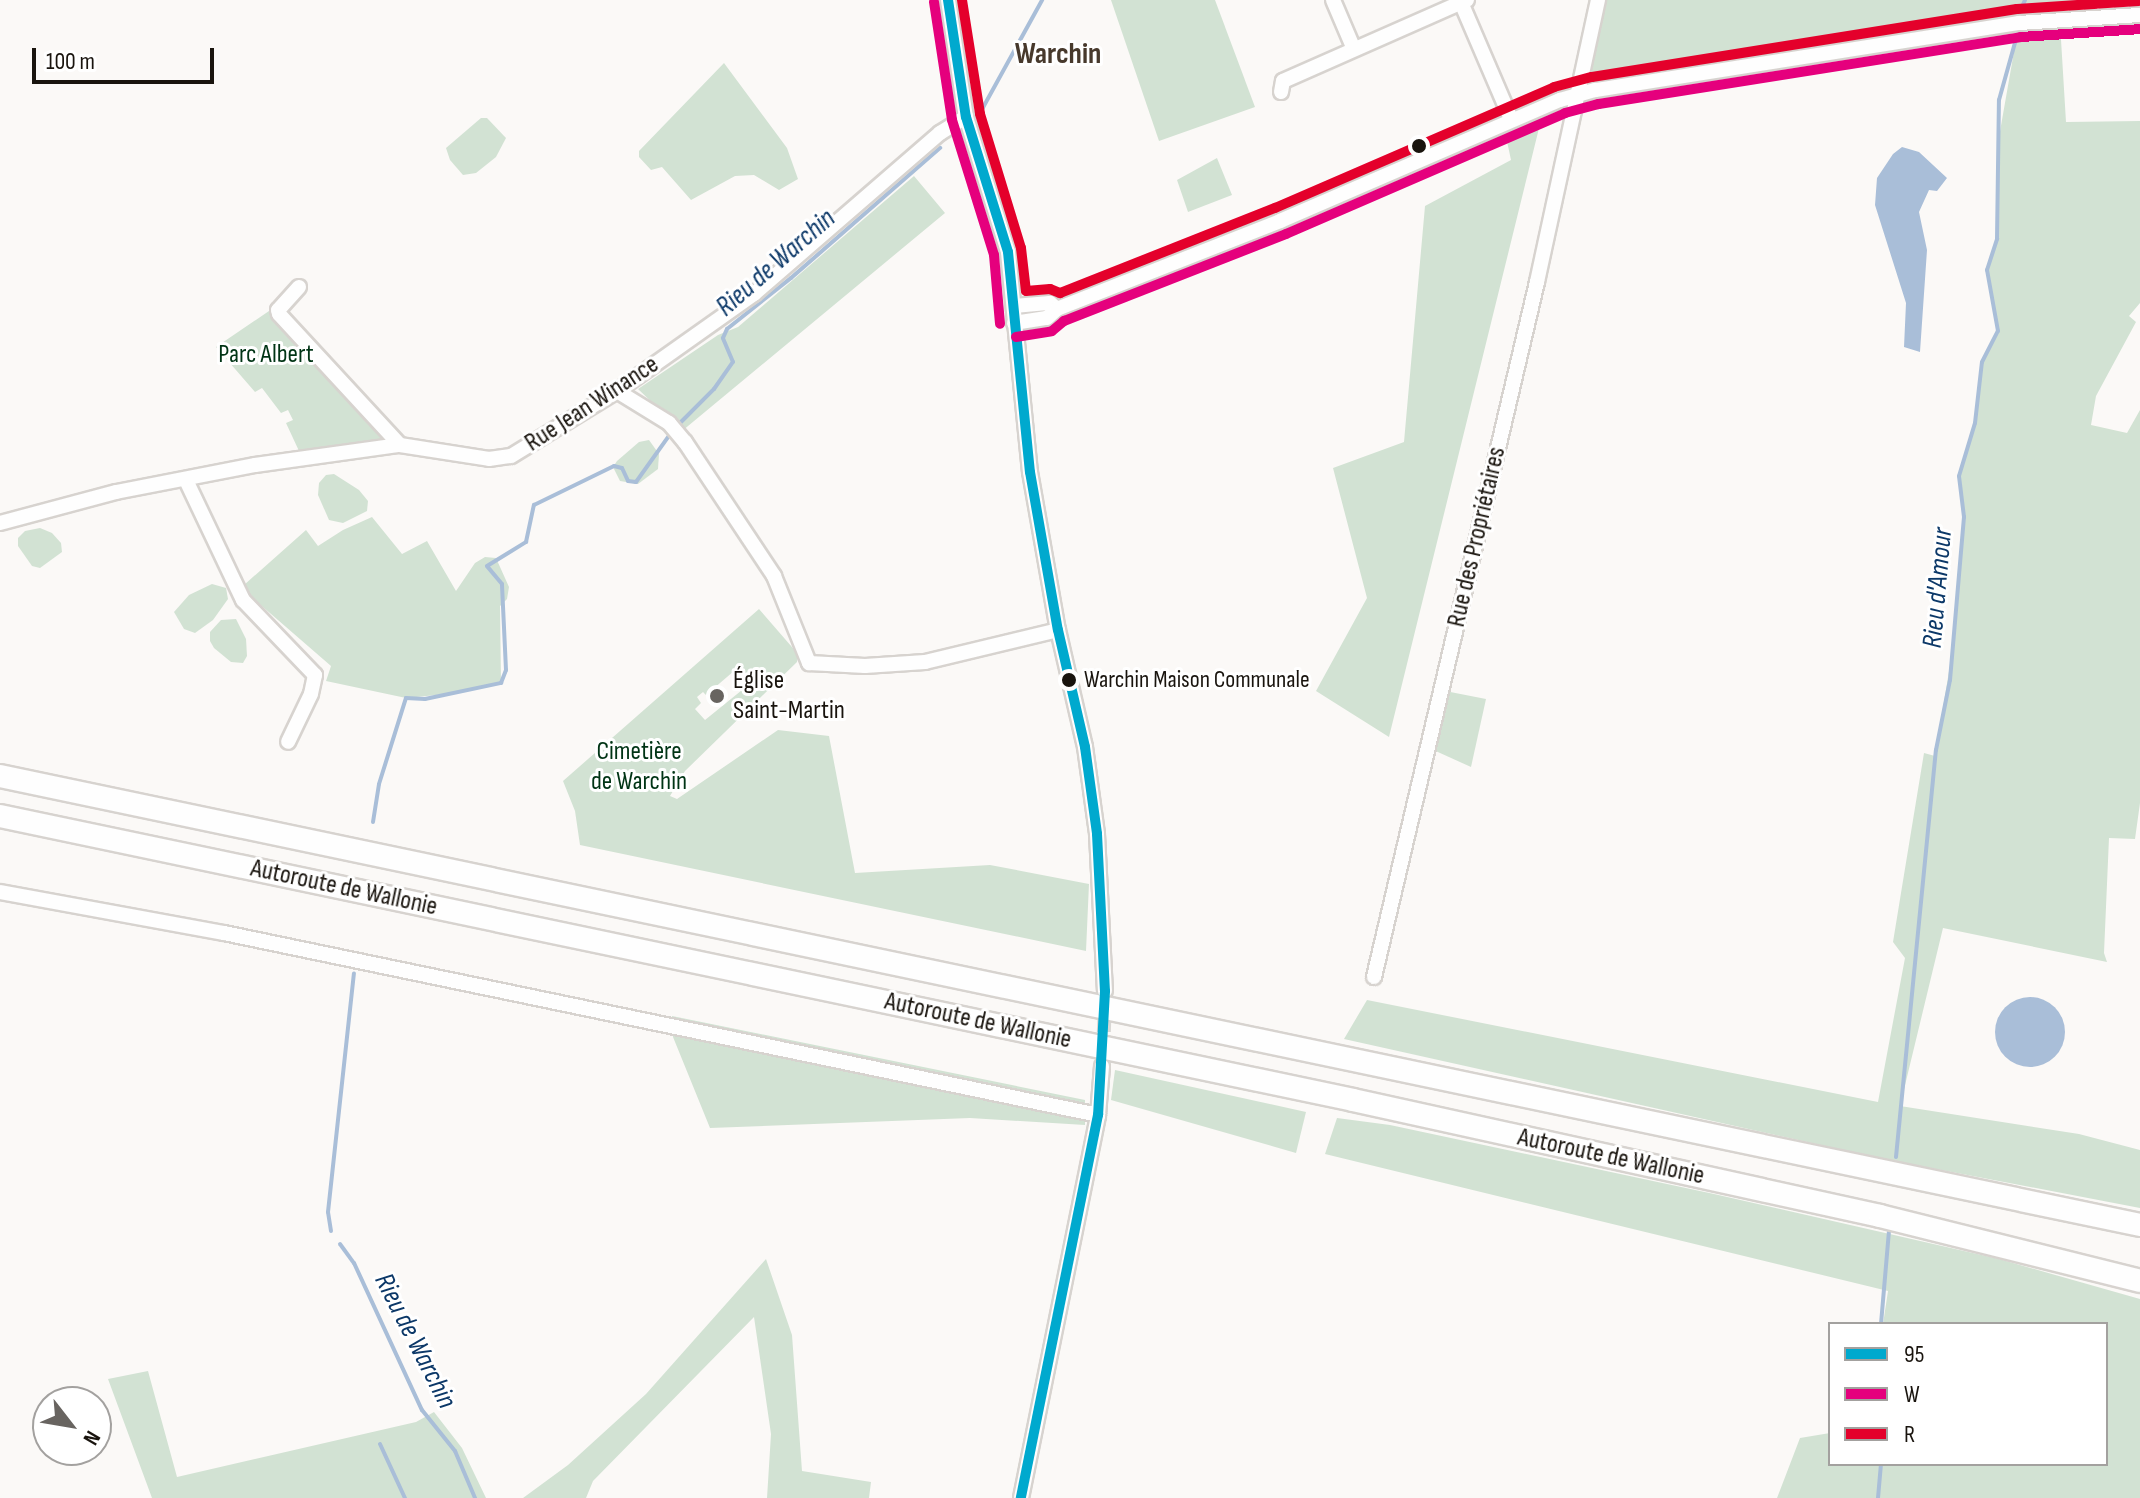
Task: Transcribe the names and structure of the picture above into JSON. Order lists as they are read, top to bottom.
{
  "streets": {
    "highway": ["Autoroute de Wallonie"],
    "street": ["Rue Jean Winance", "Rue des Propriétaires"]
  },
  "districts": ["Warchin"],
  "water": ["Rieu de Warchin", "Rieu d'Amour"],
  "parks": ["Parc Albert", "Cimetière de Warchin"],
  "places": ["Warchin Maison Communale", "Église Saint-Martin"],
  "lines": ["transit line 95", "transit line R", "transit line W"],
  "legend": ["95", "W", "R"],
  "scale_bar": "100 m",
  "north": "bottom right"
}
